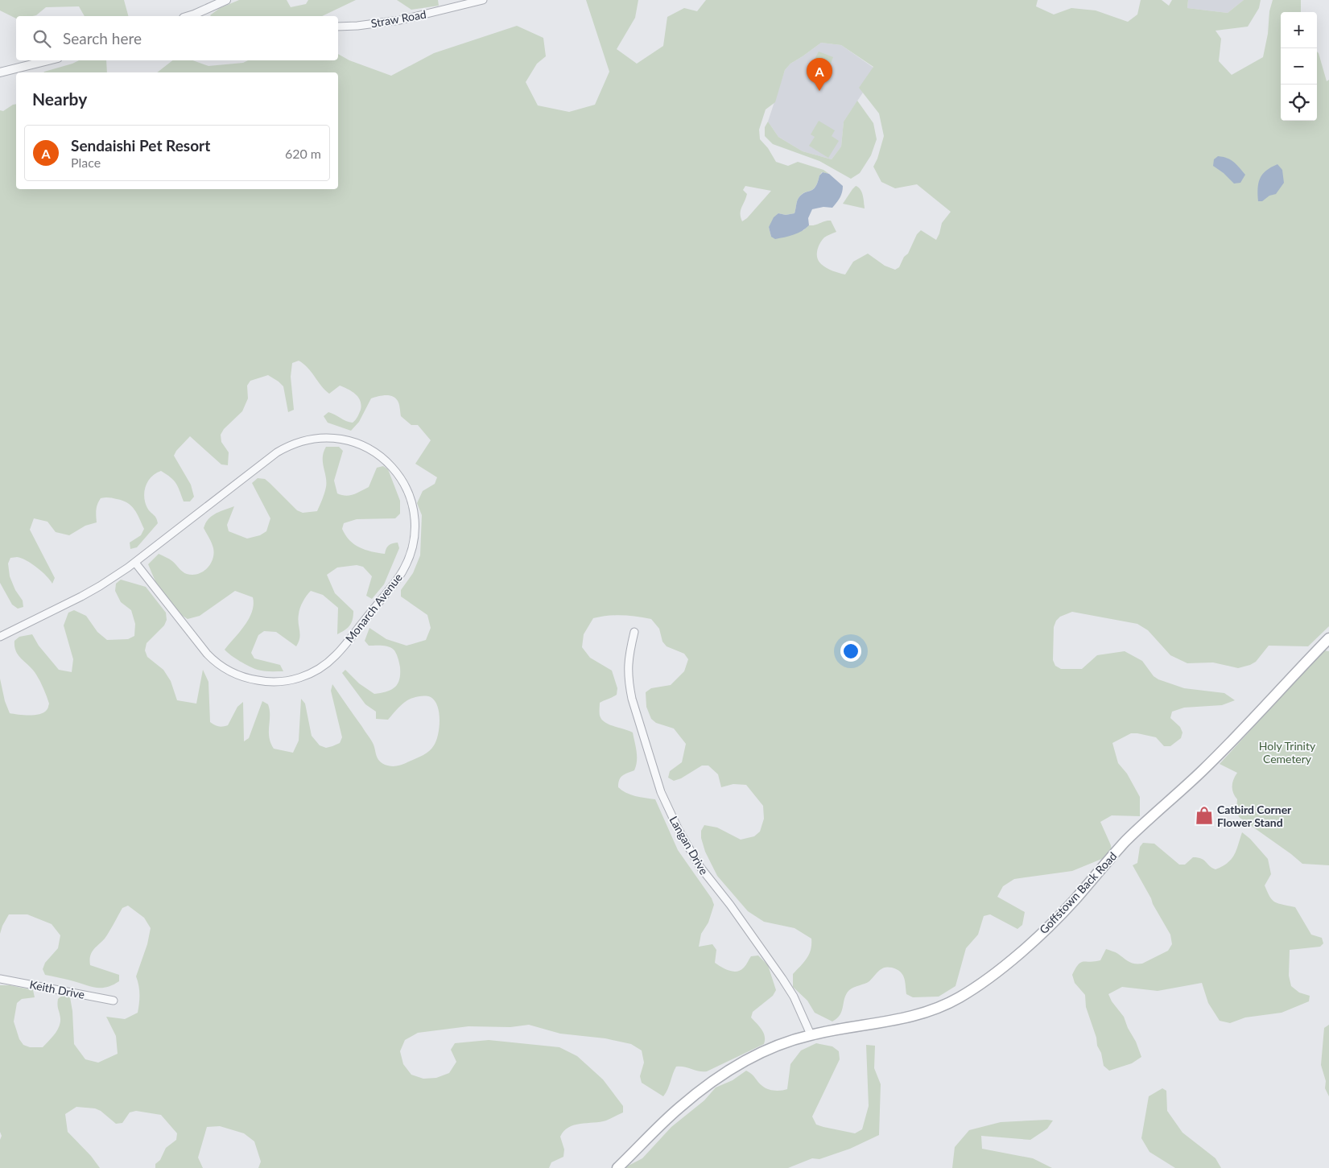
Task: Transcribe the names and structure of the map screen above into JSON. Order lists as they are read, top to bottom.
{
  "streets": {
    "main road": ["Goffstown Back Road"],
    "street": [
      "Straw Road",
      "Monarch Avenue",
      "Langan Drive",
      "Keith Drive"
    ]
  },
  "crossings": [
    ["Langan Drive", "Goffstown Back Road"]
  ],
  "parks": ["Holy Trinity Cemetery"],
  "places": {
    "shop": ["Catbird Corner Flower Stand"]
  },
  "page": {
    "map_buttons": ["+", "−"],
    "search": "Search here",
    "pins": "A",
    "heading": "Nearby",
    "list": [
      {
        "mark": "A",
        "name": "Sendaishi Pet Resort",
        "note": "Place",
        "value": "620 m"
      }
    ]
  }
}
